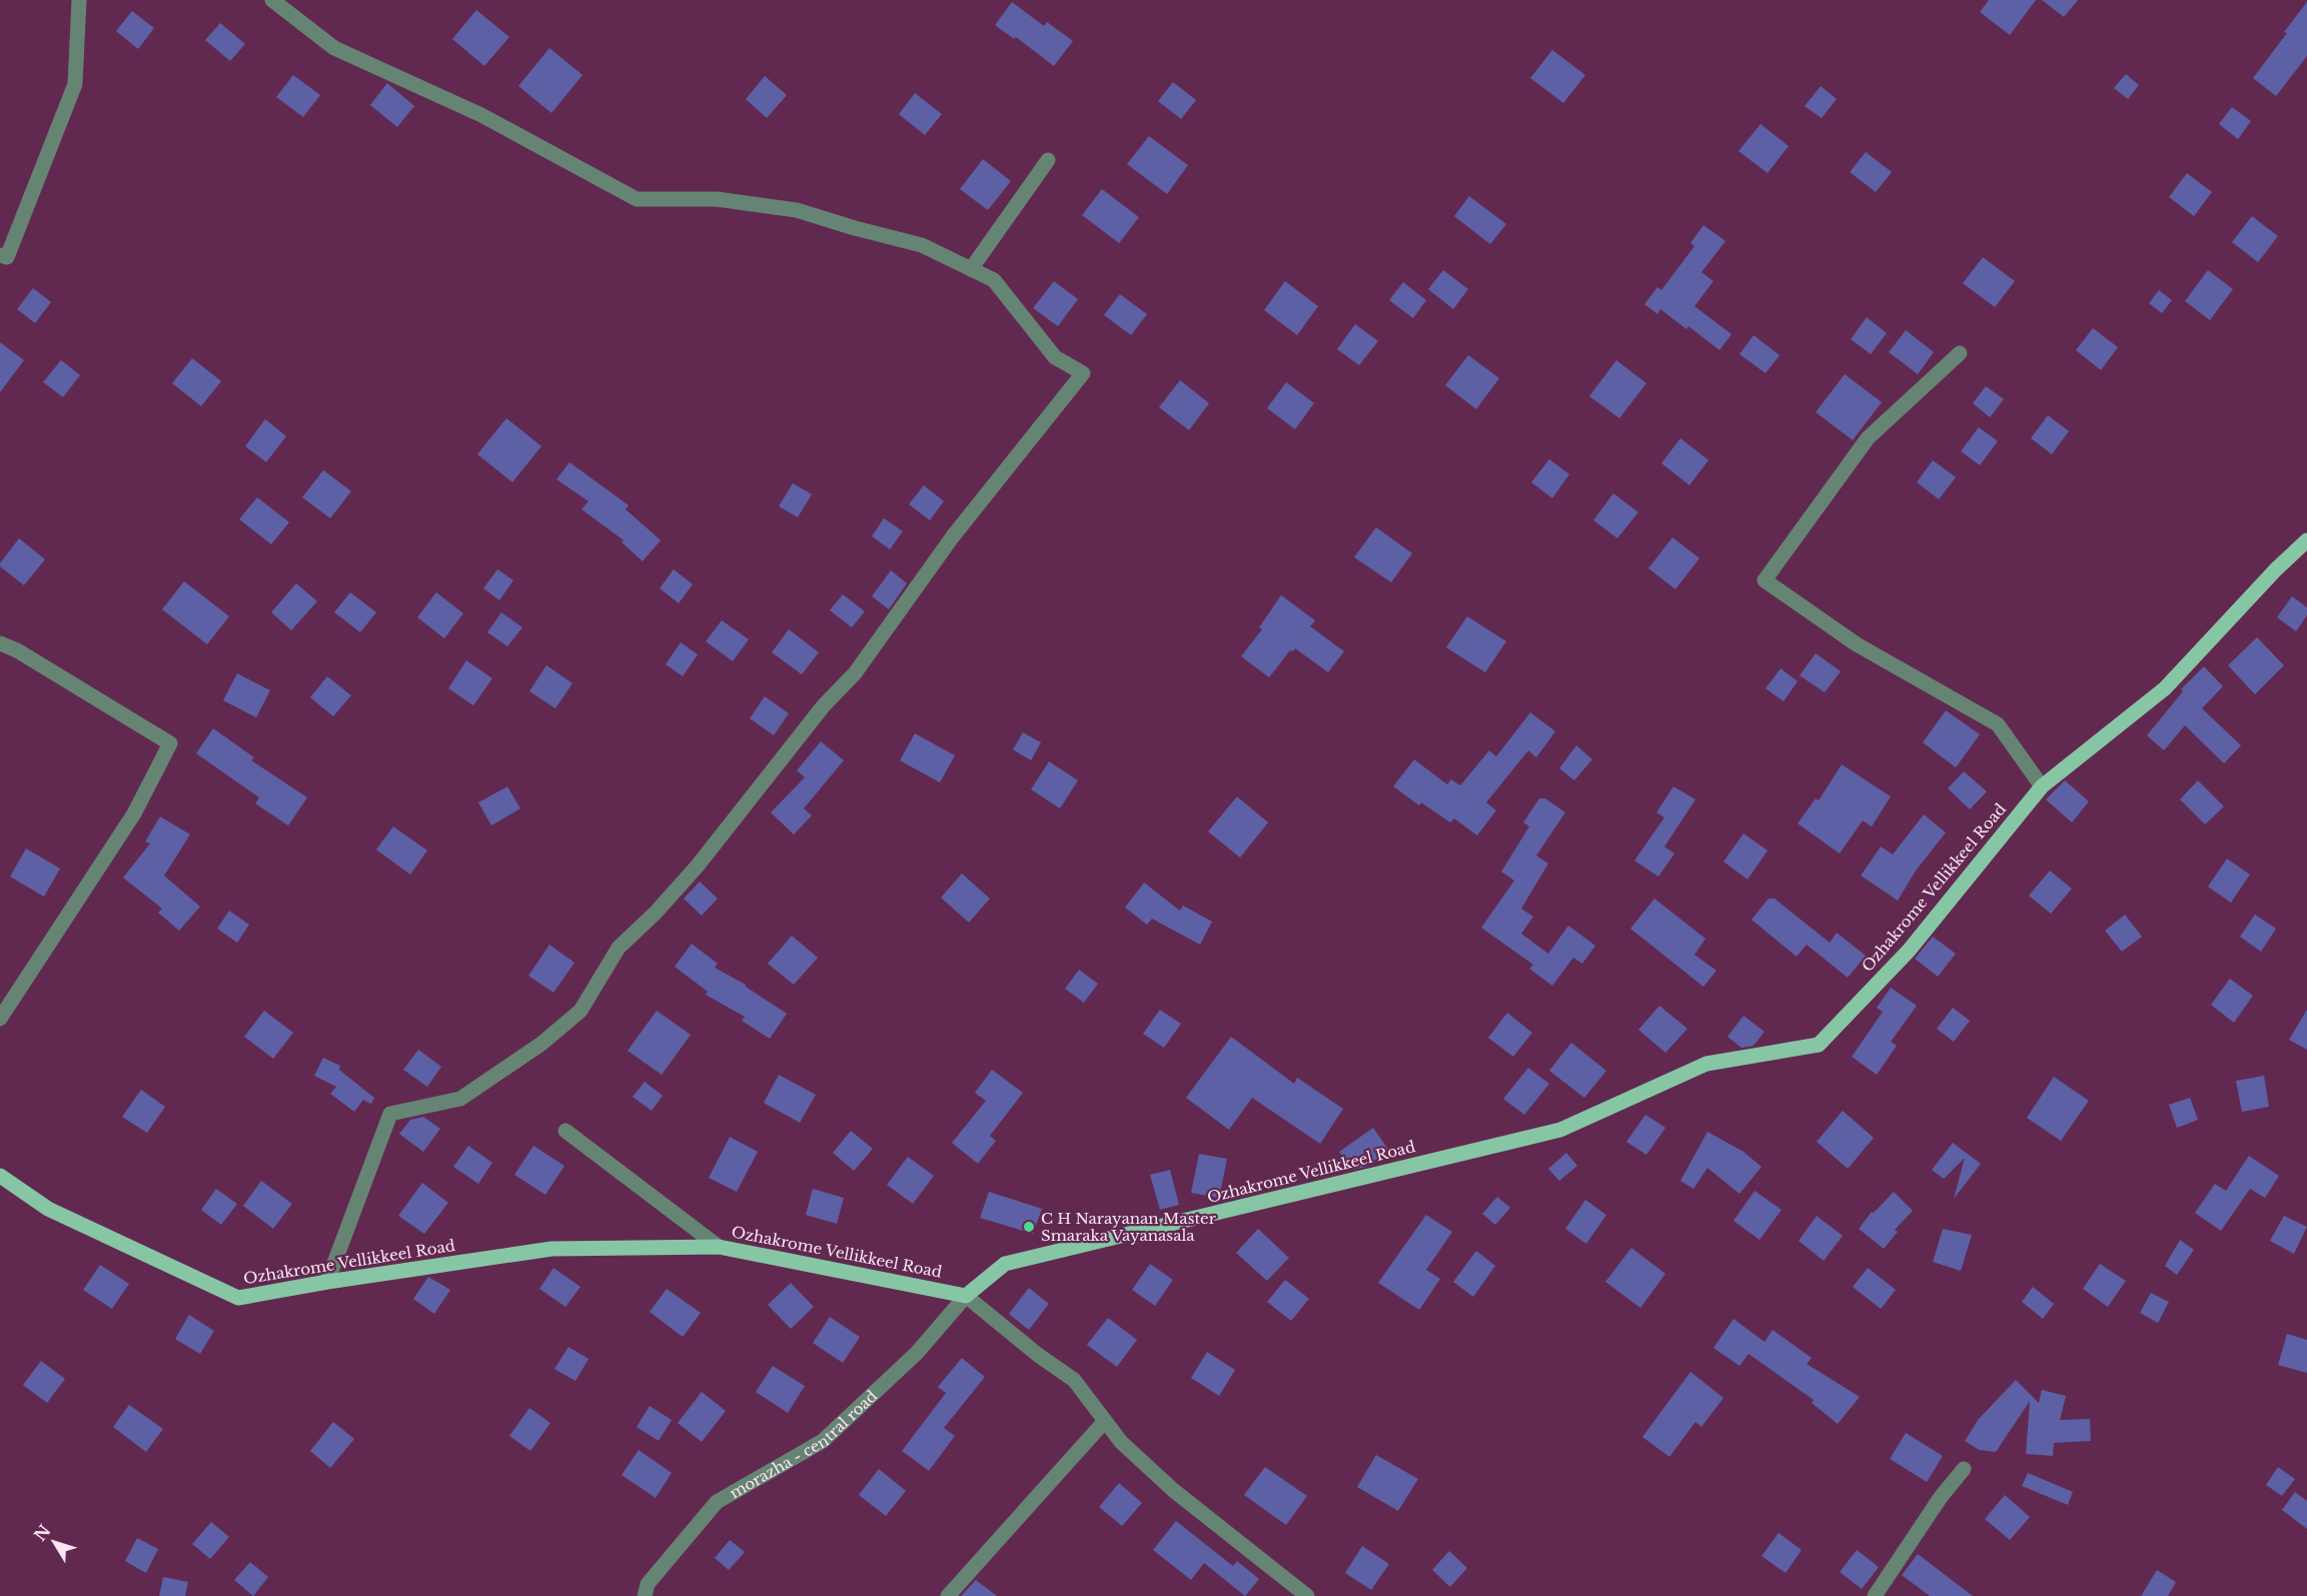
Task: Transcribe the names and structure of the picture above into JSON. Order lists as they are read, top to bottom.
{
  "streets": {
    "main road": ["Ozhakrome Vellikkeel Road"],
    "street": ["morazha - central road"]
  },
  "crossings": [
    ["Ozhakrome Vellikkeel Road", "morazha - central road"]
  ],
  "places": ["C H Narayanan Master Smaraka Vayanasala"],
  "north": "top left"
}
